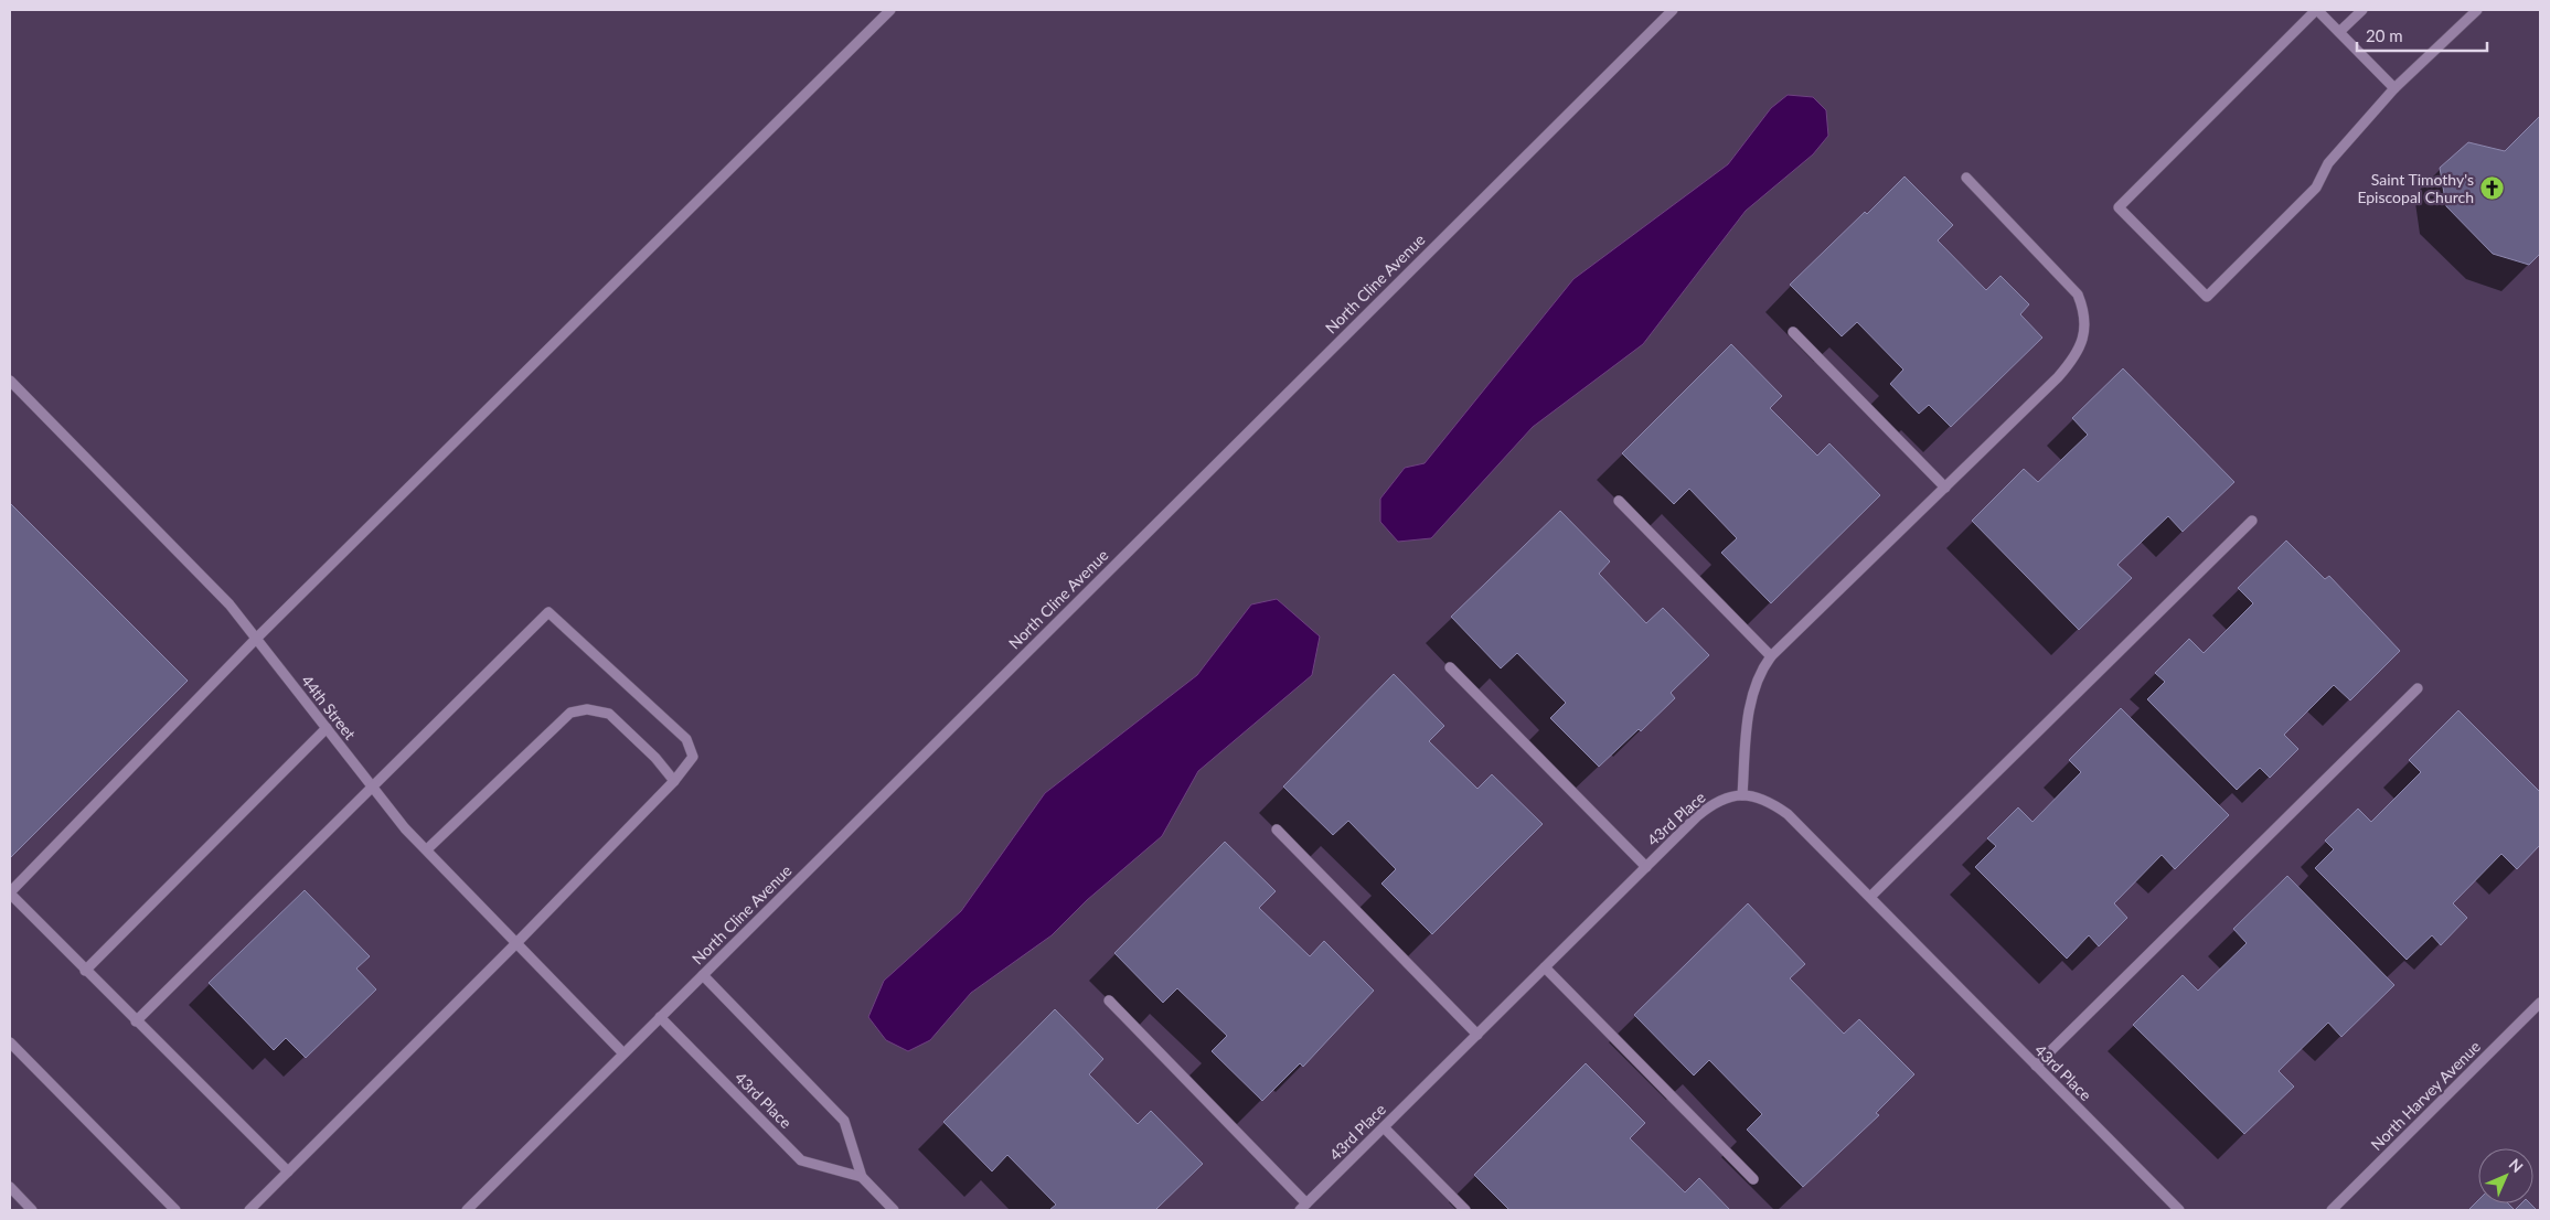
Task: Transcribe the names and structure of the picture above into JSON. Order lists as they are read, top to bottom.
{
  "streets": {
    "street": [
      "North Cline Avenue",
      "44th Street",
      "43rd Place",
      "North Harvey Avenue"
    ]
  },
  "crossings": [
    ["North Cline Avenue", "44th Street"],
    ["North Cline Avenue", "43rd Place"]
  ],
  "places": {
    "church": ["Saint Timothy's Episcopal Church"]
  },
  "scale_bar": "20 m",
  "north": "top right"
}
